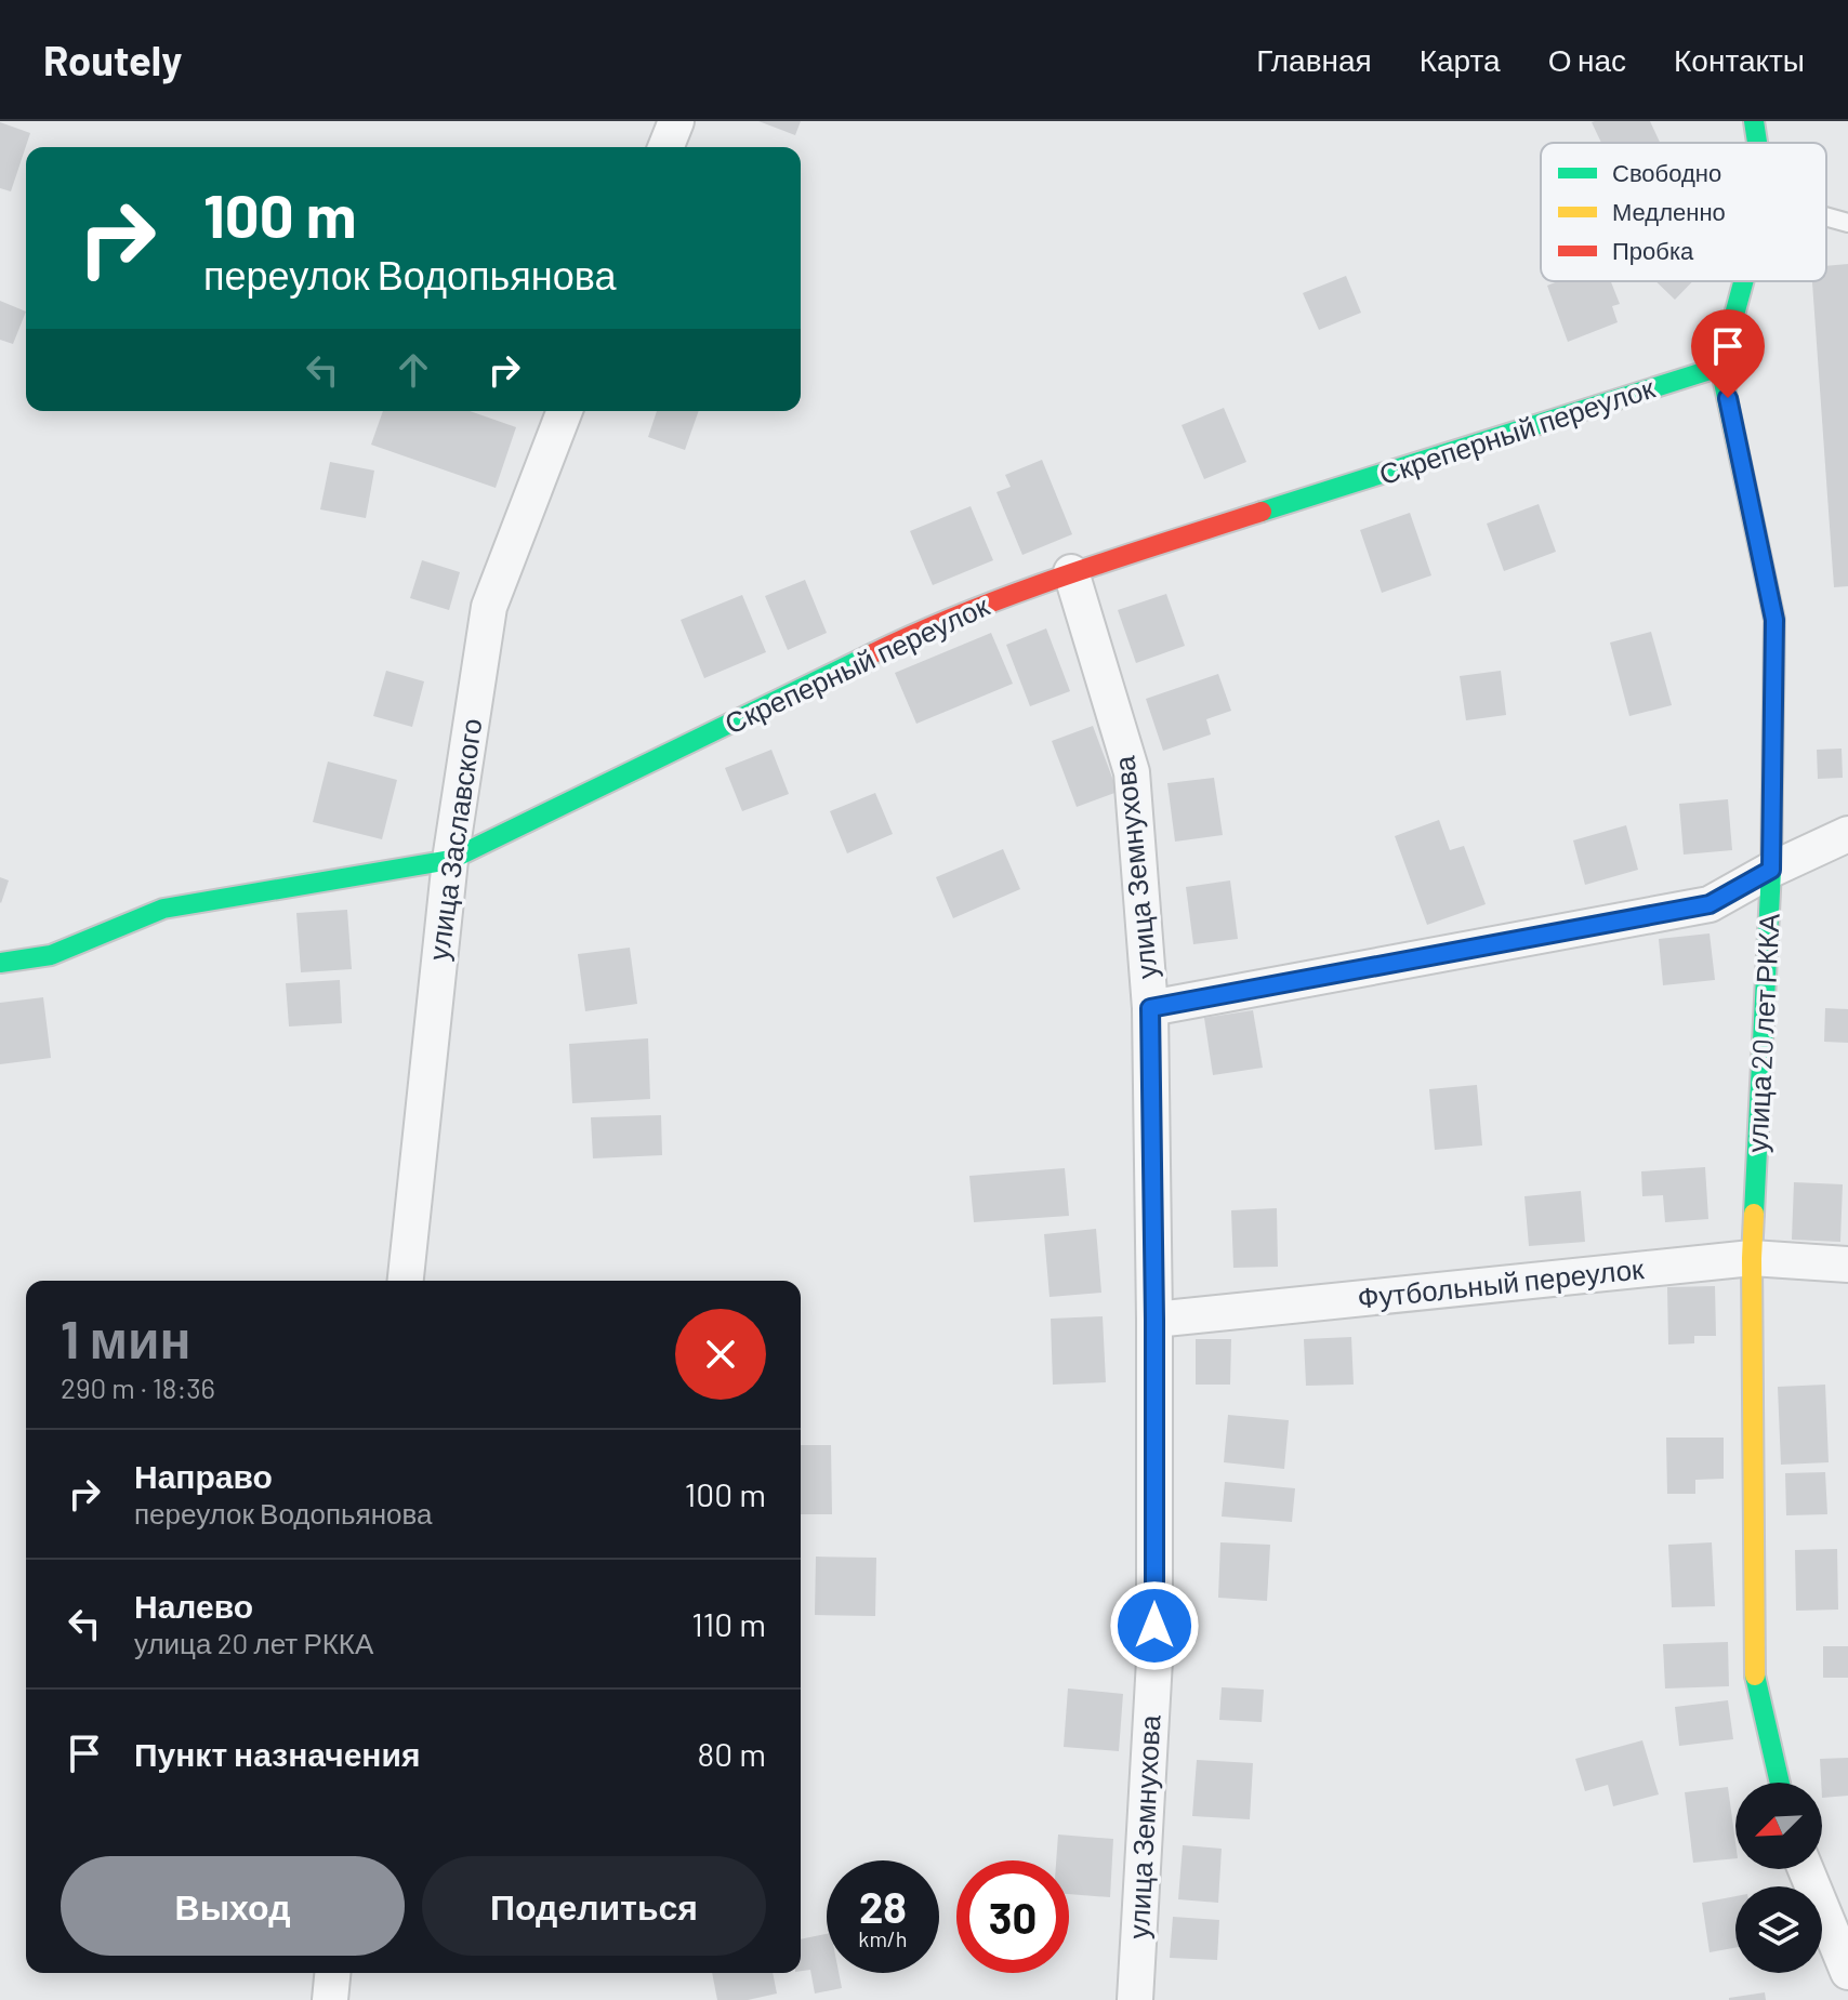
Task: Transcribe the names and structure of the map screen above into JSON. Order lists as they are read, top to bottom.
{
  "streets": {
    "street": [
      "Скреперный переулок",
      "улица Заславского",
      "улица Земнухова",
      "улица 20 лет РККА",
      "Футбольный переулок"
    ]
  },
  "crossings": [
    ["Скреперный переулок", "улица Заславского"],
    ["Скреперный переулок", "улица Земнухова"],
    ["Скреперный переулок", "улица 20 лет РККА"],
    ["улица Земнухова", "Футбольный переулок"],
    ["улица 20 лет РККА", "Футбольный переулок"]
  ],
  "legend": ["Свободно", "Медленно", "Пробка"],
  "north": "bottom left",
  "page": {
    "header": "Routely",
    "nav": [
      "Главная",
      "Карта",
      "О нас",
      "Контакты"
    ],
    "turn": ["100 m", "переулок Водопьянова"],
    "heading": ["1 мин", "290 m · 18:36"],
    "list": [
      {
        "name": "Направо",
        "note": "переулок Водопьянова",
        "value": "100 m"
      },
      {
        "name": "Налево",
        "note": "улица 20 лет РККА",
        "value": "110 m"
      },
      {
        "name": "Пункт назначения",
        "value": "80 m"
      }
    ],
    "buttons": ["Выход", "Поделиться"],
    "speed": "28 km/h",
    "limit": "30"
  }
}
